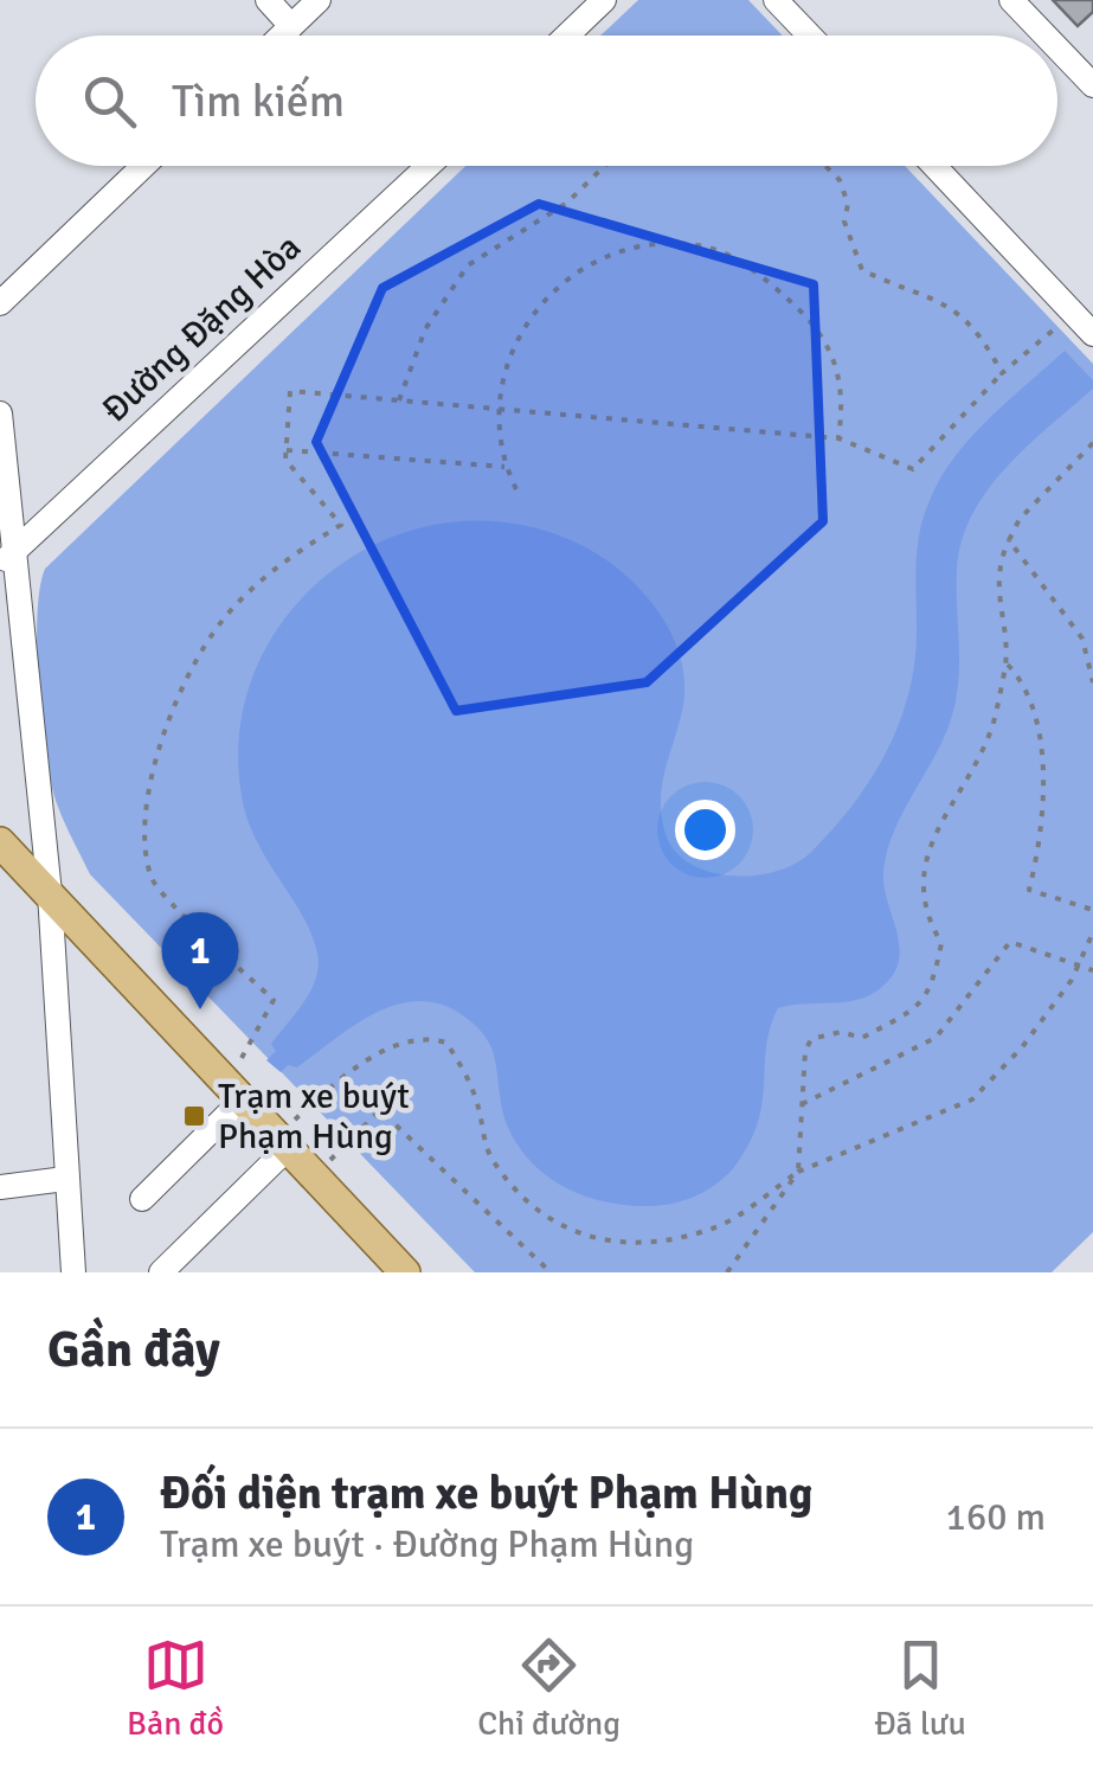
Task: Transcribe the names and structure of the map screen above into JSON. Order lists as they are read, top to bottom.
{
  "streets": {
    "street": ["Đường Đặng Hòa"]
  },
  "places": {
    "transit": ["Trạm xe buýt Phạm Hùng"]
  },
  "page": {
    "search": "Tìm kiếm",
    "pins": "1",
    "heading": "Gần đây",
    "list": [
      {
        "mark": "1",
        "name": "Đối diện trạm xe buýt Phạm Hùng",
        "note": "Trạm xe buýt · Đường Phạm Hùng",
        "value": "160 m"
      }
    ],
    "nav": ["Bản đồ", "Chỉ đường", "Đã lưu"]
  }
}
